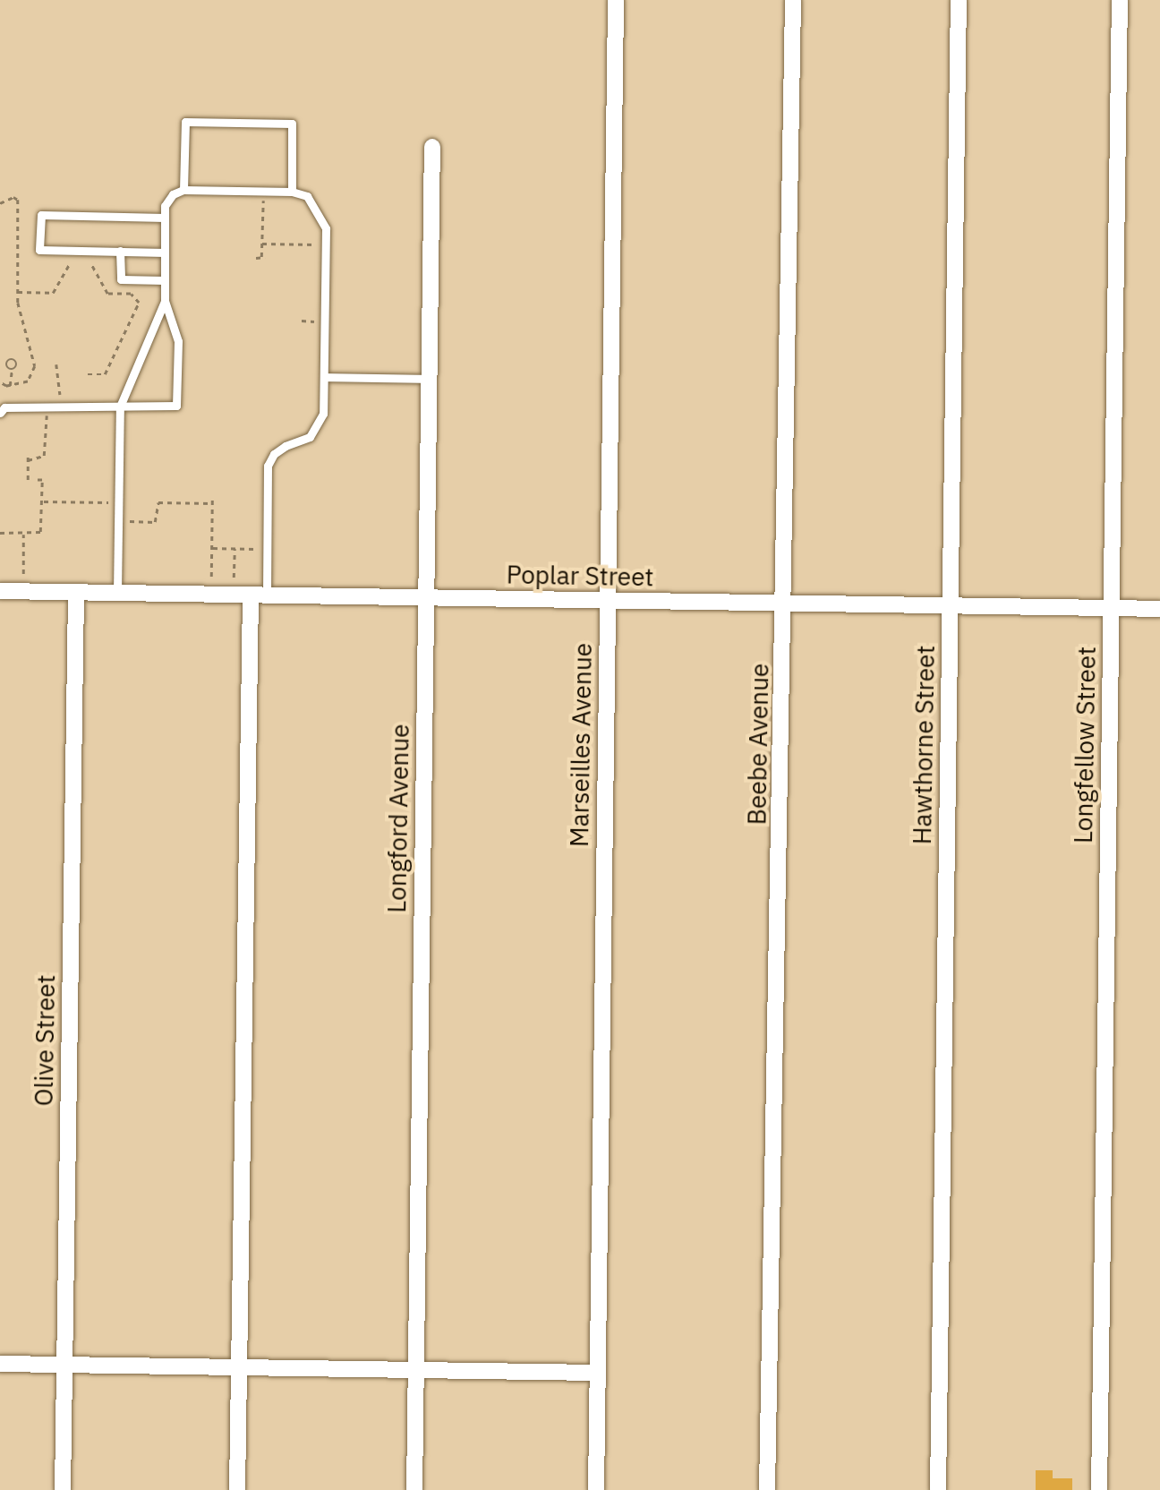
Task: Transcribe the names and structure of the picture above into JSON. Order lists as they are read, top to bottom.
{
  "streets": {
    "street": [
      "Poplar Street",
      "Beebe Avenue",
      "Marseilles Avenue",
      "Hawthorne Street",
      "Longfellow Street",
      "Longford Avenue",
      "Olive Street"
    ]
  },
  "crossings": [
    ["Poplar Street", "Beebe Avenue"],
    ["Poplar Street", "Marseilles Avenue"],
    ["Poplar Street", "Hawthorne Street"],
    ["Poplar Street", "Longfellow Street"],
    ["Poplar Street", "Longford Avenue"],
    ["Poplar Street", "Olive Street"]
  ]
}
